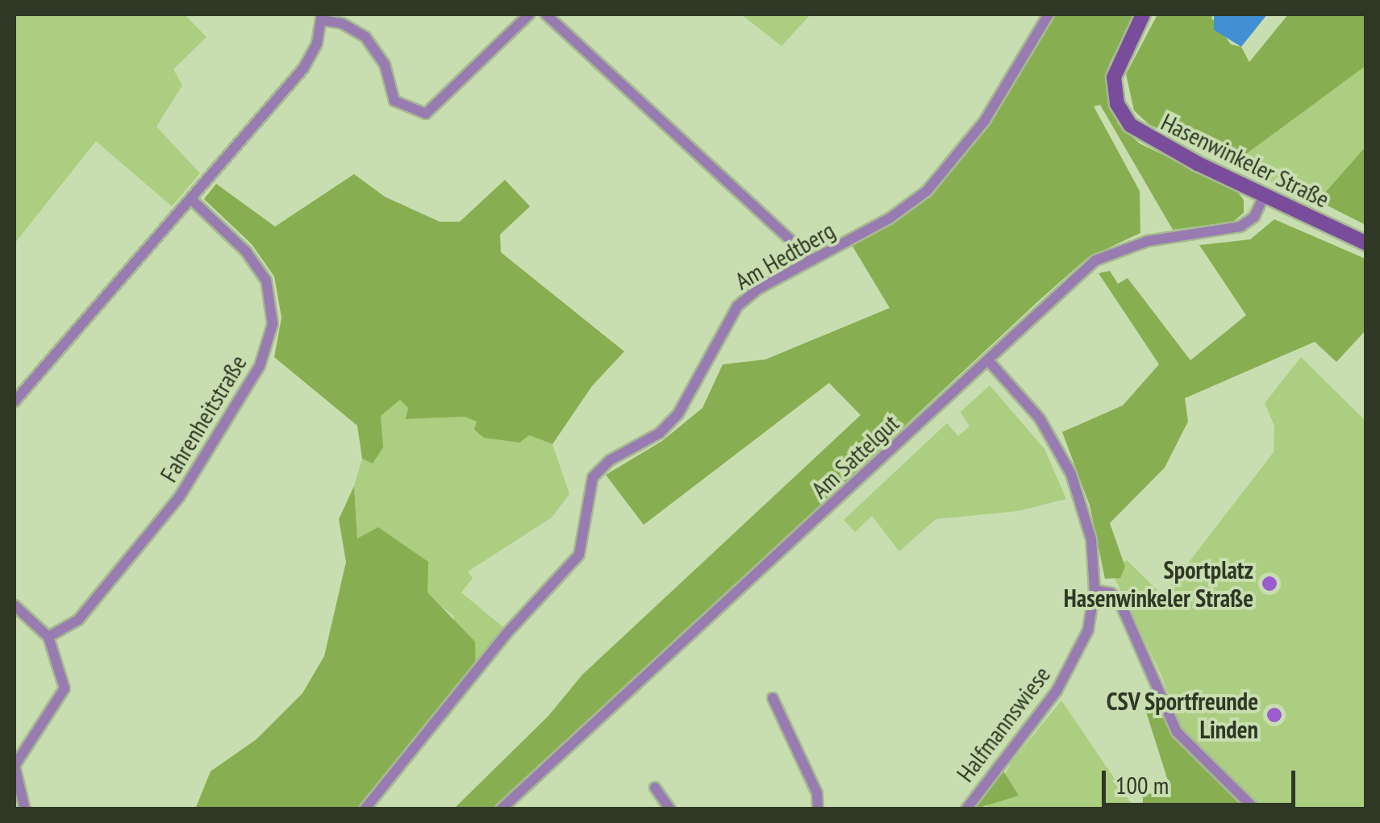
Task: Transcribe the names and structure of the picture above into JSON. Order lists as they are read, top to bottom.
{
  "streets": {
    "street": [
      "Hasenwinkeler Straße",
      "Am Hedtberg",
      "Fahrenheitstraße",
      "Am Sattelgut",
      "Halfmannswiese"
    ]
  },
  "crossings": [
    ["Hasenwinkeler Straße", "Am Sattelgut"],
    ["Am Sattelgut", "Halfmannswiese"]
  ],
  "places": ["Sportplatz Hasenwinkeler Straße", "CSV Sportfreunde Linden"],
  "scale_bar": "100 m"
}
